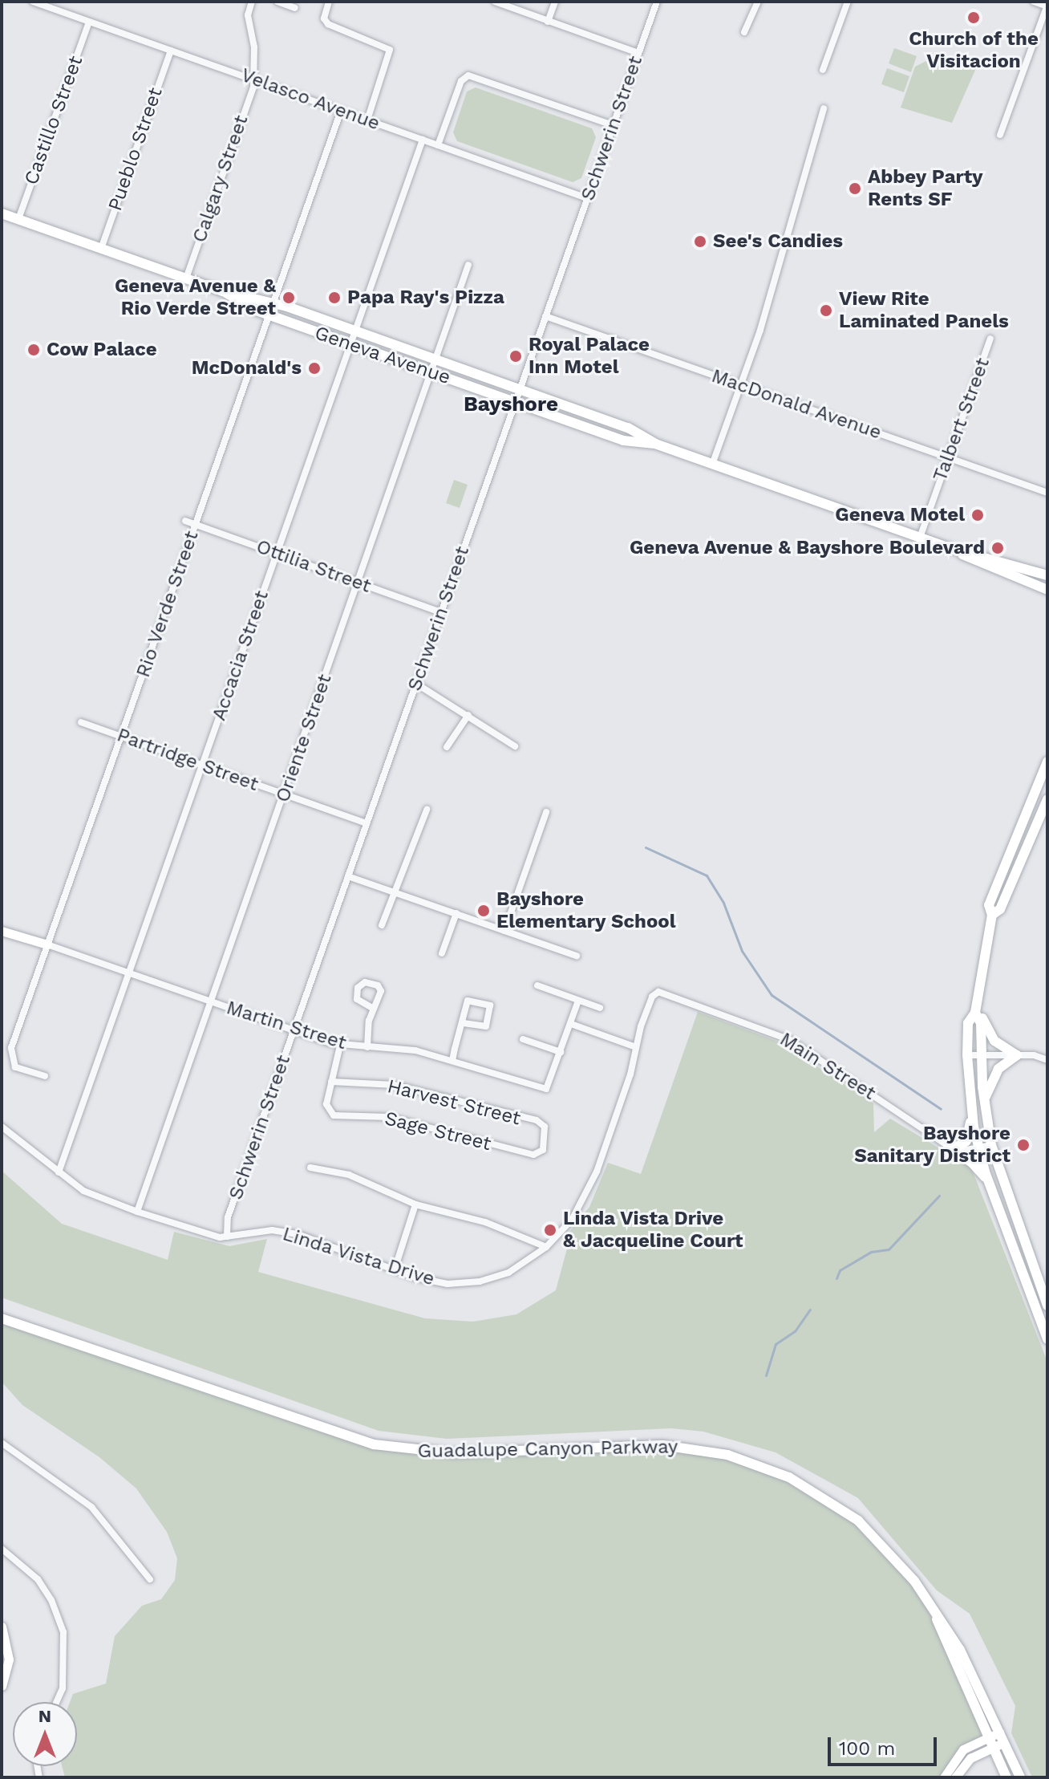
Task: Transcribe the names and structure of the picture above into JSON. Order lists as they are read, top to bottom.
{
  "streets": {
    "main road": ["Geneva Avenue", "Guadalupe Canyon Parkway"],
    "street": [
      "Velasco Avenue",
      "Castillo Street",
      "Schwerin Street",
      "Pueblo Street",
      "Calgary Street",
      "MacDonald Avenue",
      "Talbert Street",
      "Ottilia Street",
      "Rio Verde Street",
      "Accacia Street",
      "Oriente Street",
      "Partridge Street",
      "Martin Street",
      "Main Street",
      "Harvest Street",
      "Sage Street",
      "Linda Vista Drive"
    ]
  },
  "crossings": [
    ["Velasco Avenue", "Castillo Street"],
    ["Velasco Avenue", "Schwerin Street"],
    ["Velasco Avenue", "Pueblo Street"],
    ["Velasco Avenue", "Calgary Street"],
    ["Velasco Avenue", "Rio Verde Street"],
    ["Velasco Avenue", "Accacia Street"],
    ["Castillo Street", "Geneva Avenue"],
    ["Schwerin Street", "Geneva Avenue"],
    ["Schwerin Street", "MacDonald Avenue"],
    ["Schwerin Street", "Ottilia Street"],
    ["Schwerin Street", "Partridge Street"],
    ["Schwerin Street", "Martin Street"],
    ["Schwerin Street", "Linda Vista Drive"],
    ["Pueblo Street", "Geneva Avenue"],
    ["Calgary Street", "Geneva Avenue"],
    ["Geneva Avenue", "Talbert Street"],
    ["Geneva Avenue", "Rio Verde Street"],
    ["Geneva Avenue", "Accacia Street"],
    ["Geneva Avenue", "Oriente Street"],
    ["MacDonald Avenue", "Talbert Street"],
    ["Ottilia Street", "Rio Verde Street"],
    ["Ottilia Street", "Accacia Street"],
    ["Ottilia Street", "Oriente Street"],
    ["Rio Verde Street", "Partridge Street"],
    ["Rio Verde Street", "Martin Street"],
    ["Accacia Street", "Partridge Street"],
    ["Accacia Street", "Martin Street"],
    ["Oriente Street", "Partridge Street"],
    ["Oriente Street", "Martin Street"],
    ["Martin Street", "Sage Street"],
    ["Main Street", "Linda Vista Drive"],
    ["Harvest Street", "Sage Street"]
  ],
  "districts": ["Bayshore"],
  "places": [
    "Church of the Visitacion",
    "Abbey Party Rents SF",
    "See's Candies",
    "Geneva Avenue & Rio Verde Street",
    "Papa Ray's Pizza",
    "View Rite Laminated Panels",
    "Cow Palace",
    "Royal Palace Inn Motel",
    "McDonald's",
    "Geneva Motel",
    "Geneva Avenue & Bayshore Boulevard",
    "Bayshore Elementary School",
    "Bayshore Sanitary District",
    "Linda Vista Drive & Jacqueline Court"
  ],
  "scale_bar": "100 m",
  "north": "top"
}
